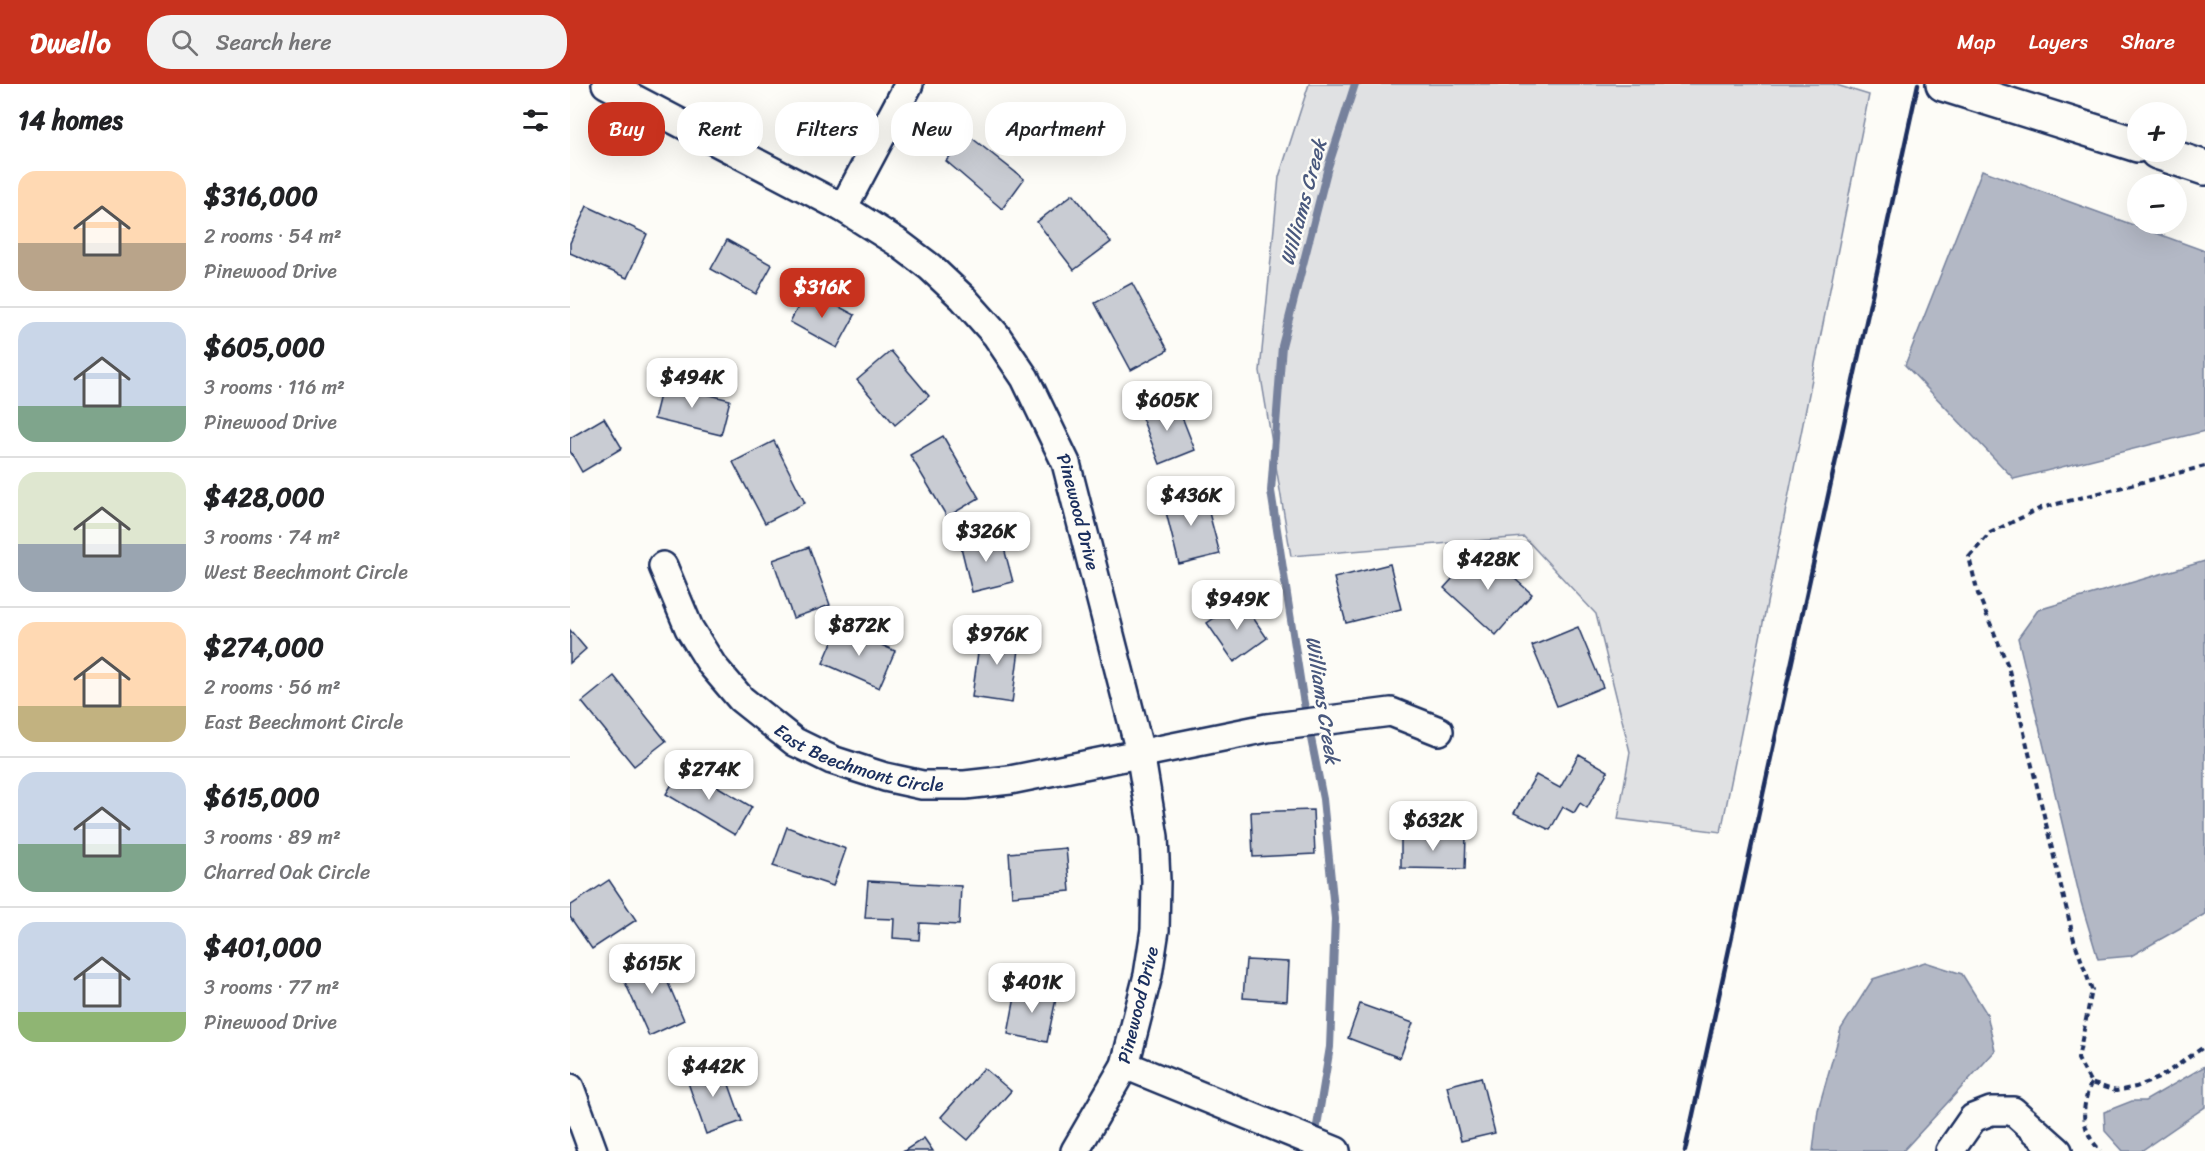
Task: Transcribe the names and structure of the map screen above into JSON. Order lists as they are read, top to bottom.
{
  "streets": {
    "street": ["Pinewood Drive", "East Beechmont Circle"]
  },
  "crossings": [
    ["Pinewood Drive", "East Beechmont Circle"]
  ],
  "water": ["Williams Creek"],
  "page": {
    "header": "Dwello",
    "search": "Search here",
    "nav": ["Map", "Layers", "Share"],
    "heading": "14 homes",
    "map_buttons": ["+", "−"],
    "chip": [
      "Buy",
      "Rent",
      "Filters",
      "New",
      "Apartment"
    ],
    "list": [
      {
        "name": "$316,000",
        "note": "2 rooms · 54 m² · Pinewood Drive"
      },
      {
        "name": "$605,000",
        "note": "3 rooms · 116 m² · Pinewood Drive"
      },
      {
        "name": "$428,000",
        "note": "3 rooms · 74 m² · West Beechmont Circle"
      },
      {
        "name": "$274,000",
        "note": "2 rooms · 56 m² · East Beechmont Circle"
      },
      {
        "name": "$615,000",
        "note": "3 rooms · 89 m² · Charred Oak Circle"
      },
      {
        "name": "$401,000",
        "note": "3 rooms · 77 m² · Pinewood Drive"
      }
    ],
    "price": [
      "$316K",
      "$494K",
      "$605K",
      "$436K",
      "$326K",
      "$428K",
      "$949K",
      "$872K",
      "$976K",
      "$274K",
      "$632K",
      "$615K",
      "$401K",
      "$442K"
    ]
  }
}
